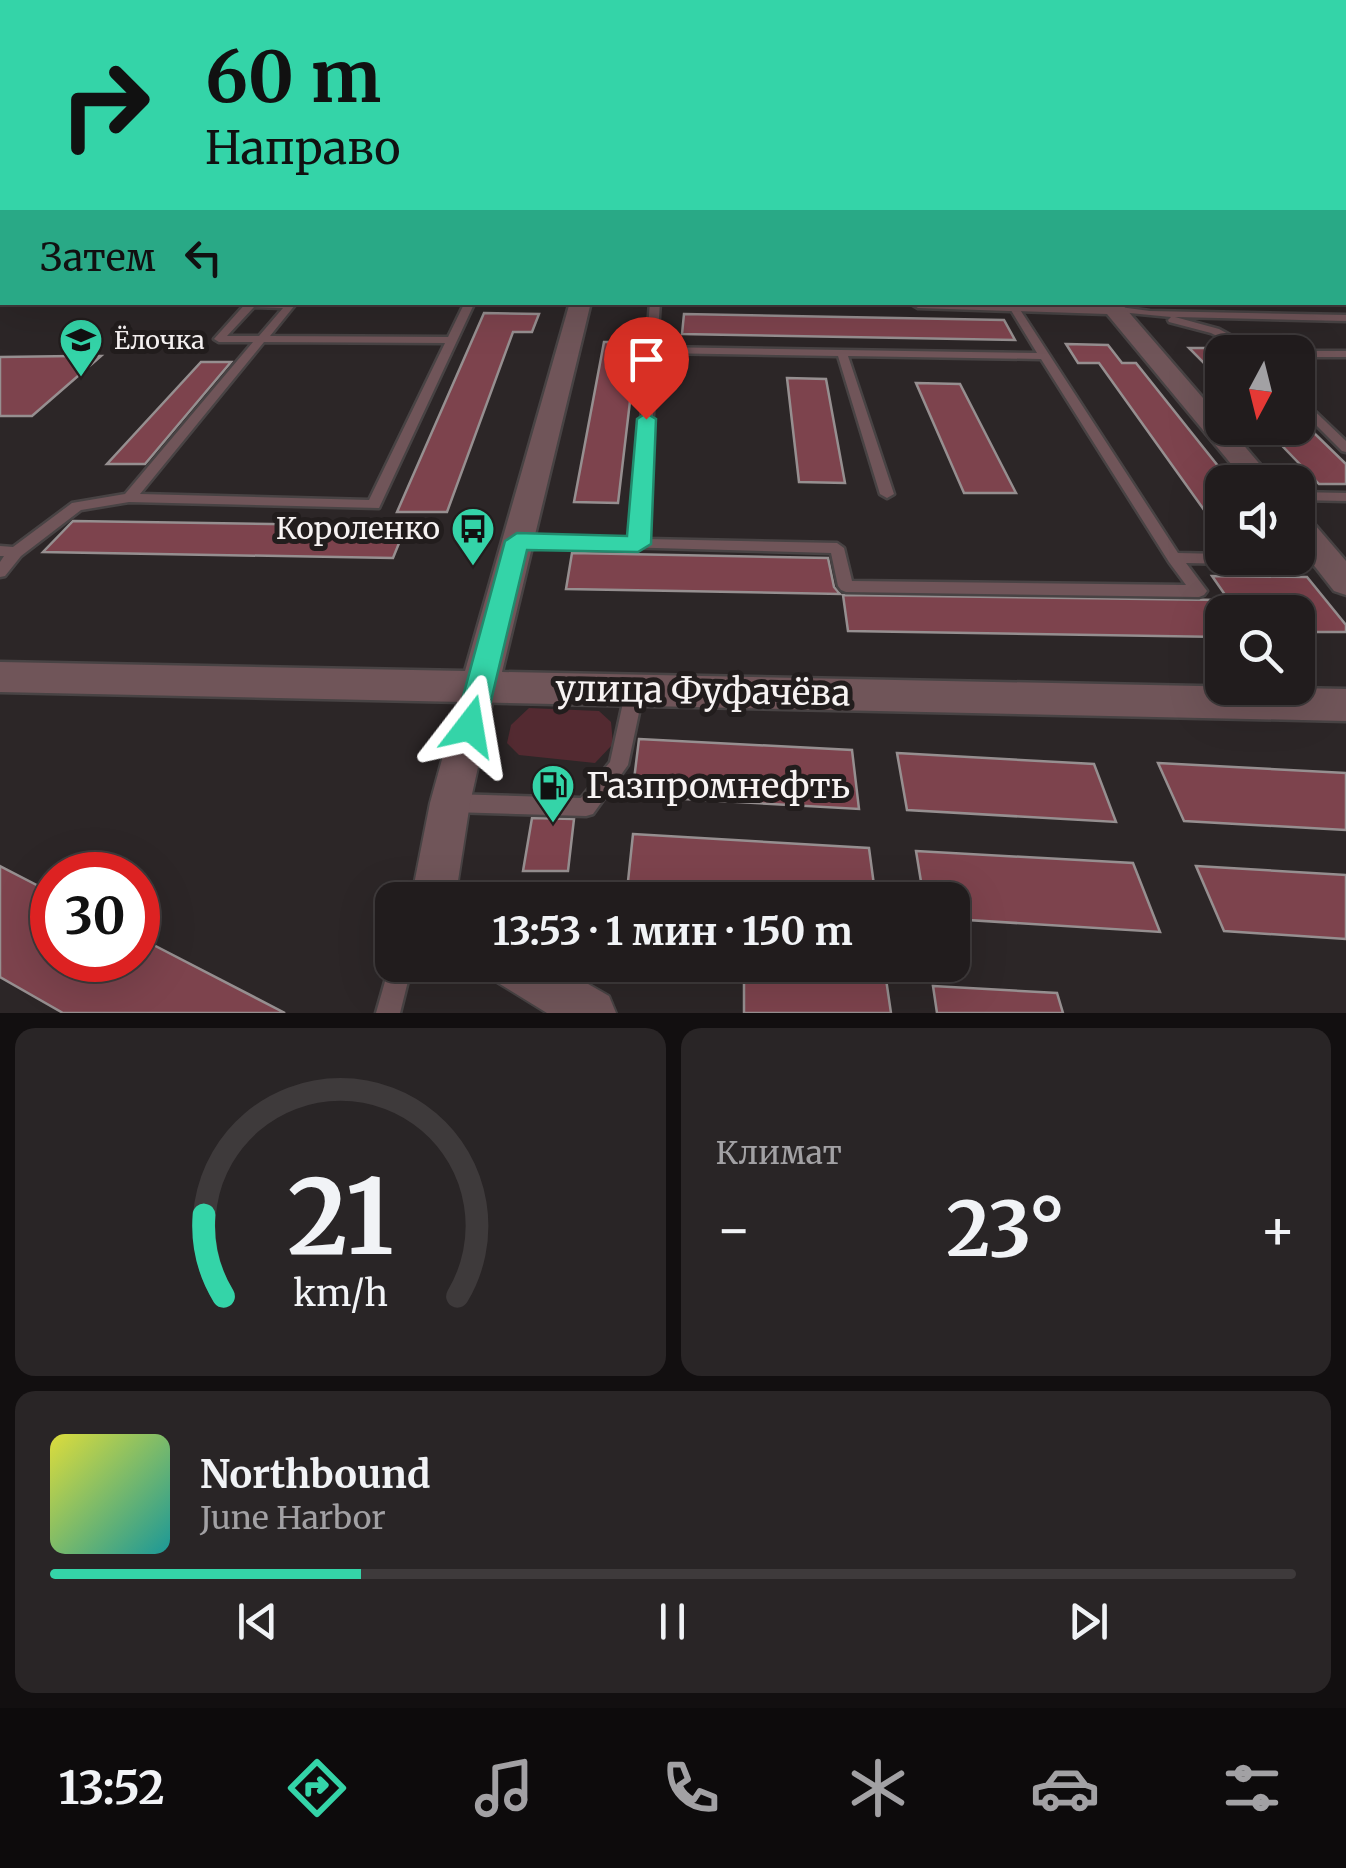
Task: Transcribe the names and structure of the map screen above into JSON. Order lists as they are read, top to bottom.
{
  "streets": {
    "street": ["улица Фуфачёва"]
  },
  "places": {
    "school or university": ["Ёлочка"],
    "bus stop": ["Короленко"],
    "fuel station": ["Газпромнефть"]
  },
  "north": "bottom",
  "page": {
    "turn": ["60 m", "Направо"],
    "then": "Затем",
    "limit": "30",
    "trip": "13:53 · 1 мин · 150 m",
    "tile": "Климат",
    "heat": ["−", "23°", "+"],
    "song": ["Northbound", "June Harbor"],
    "tabs": "13:52",
    "gauge": ["21", "km/h"]
  }
}
